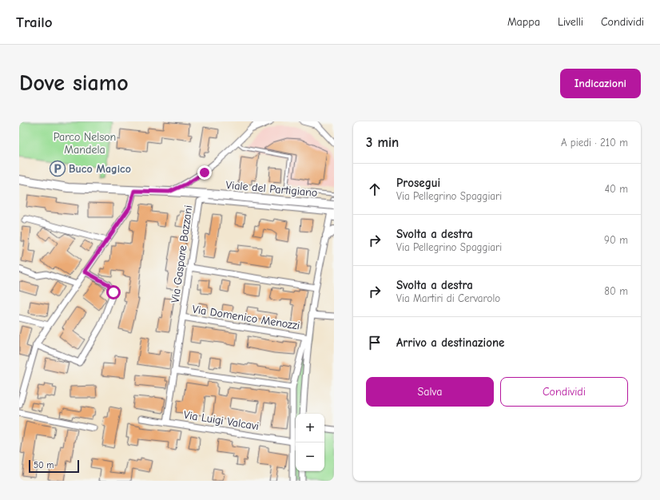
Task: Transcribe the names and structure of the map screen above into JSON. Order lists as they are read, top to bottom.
{
  "streets": {
    "main road": ["Viale del Partigiano"],
    "street": ["Via Gaspare Bazzani", "Via Domenico Menozzi", "Via Luigi Valcavi"]
  },
  "crossings": [
    ["Viale del Partigiano", "Via Gaspare Bazzani"],
    ["Via Gaspare Bazzani", "Via Domenico Menozzi"],
    ["Via Gaspare Bazzani", "Via Luigi Valcavi"]
  ],
  "parks": ["Parco Nelson Mandela"],
  "places": {
    "parking": ["Buco Magico"]
  },
  "scale_bar": "50 m",
  "page": {
    "header": "Trailo",
    "nav": ["Mappa", "Livelli", "Condividi"],
    "buttons": [
      "Indicazioni",
      ["Salva", "Condividi"]
    ],
    "title": "Dove siamo",
    "heading": ["3 min", "A piedi · 210 m"],
    "list": [
      ["Prosegui", "Via Pellegrino Spaggiari", "40 m"],
      ["Svolta a destra", "Via Pellegrino Spaggiari", "90 m"],
      ["Svolta a destra", "Via Martiri di Cervarolo", "80 m"],
      "Arrivo a destinazione"
    ],
    "map_buttons": ["+", "−"],
    "scale": "50 m"
  }
}
